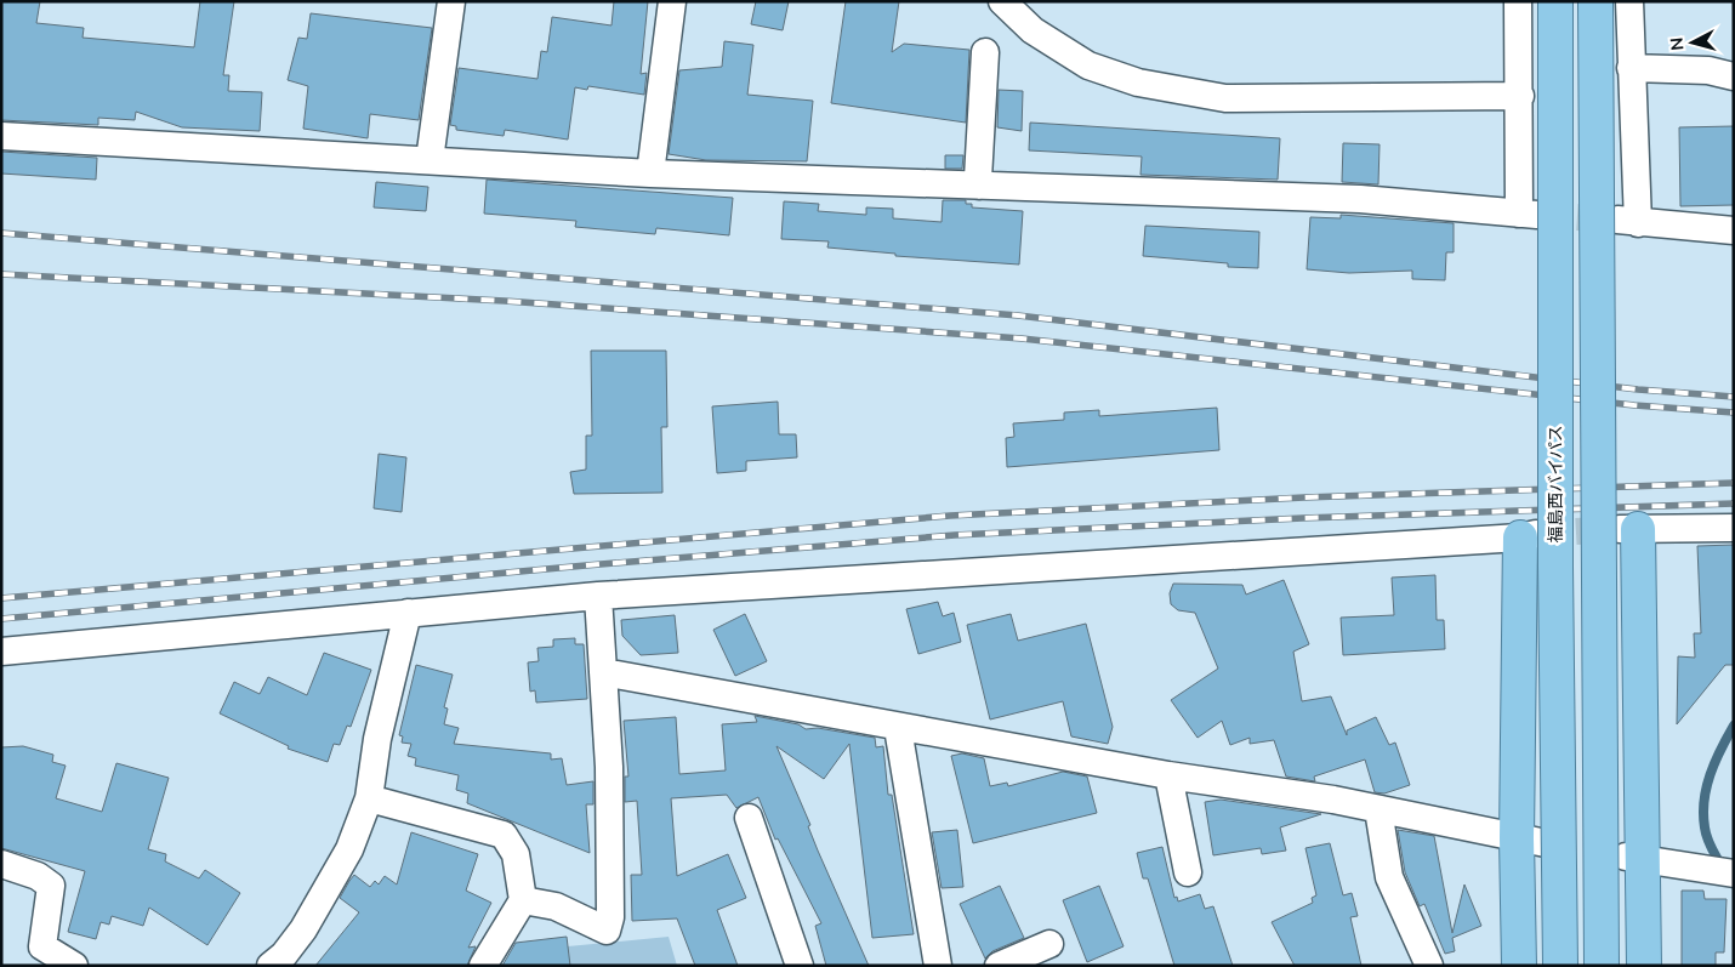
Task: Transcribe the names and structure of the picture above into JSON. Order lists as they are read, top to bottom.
{
  "streets": {
    "highway": ["福島西バイパス"]
  },
  "north": "left"
}
